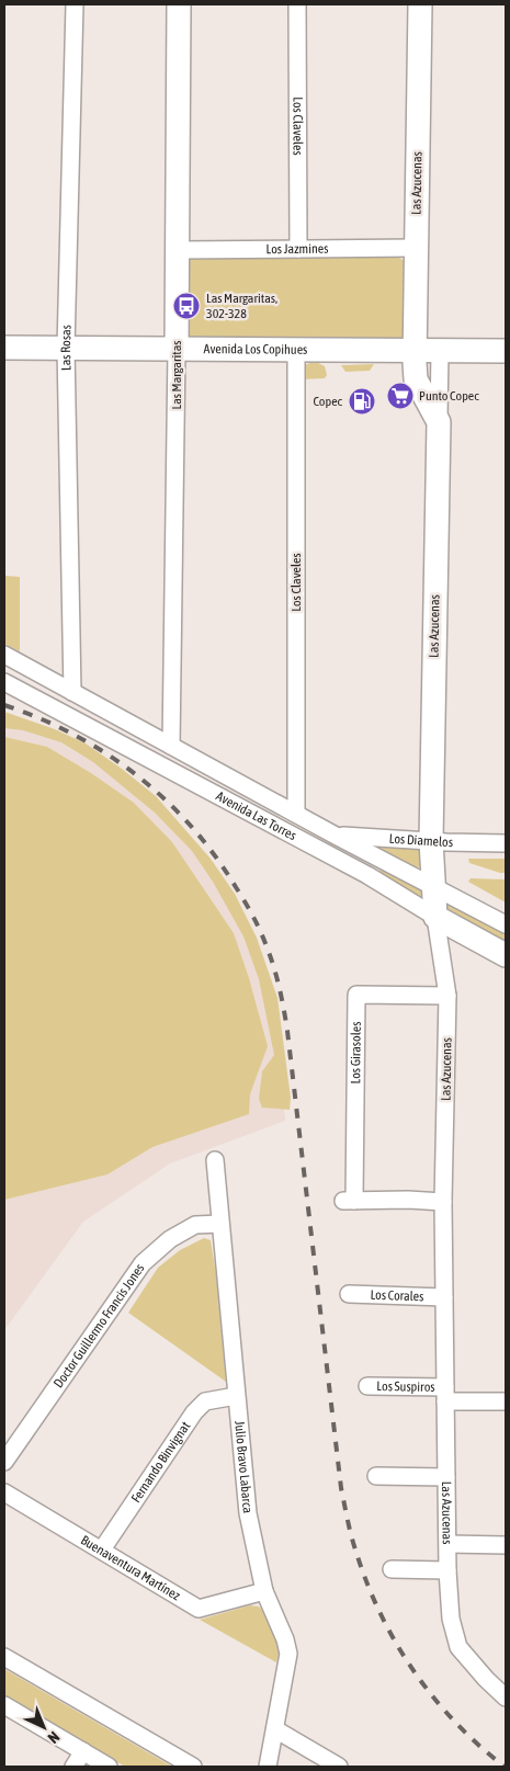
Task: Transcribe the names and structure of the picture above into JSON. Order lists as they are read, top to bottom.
{
  "streets": {
    "street": [
      "Los Claveles",
      "Las Azucenas",
      "Los Jazmines",
      "Las Rosas",
      "Avenida Los Copihues",
      "Las Margaritas",
      "Avenida Las Torres",
      "Los Diamelos",
      "Los Girasoles",
      "Los Corales",
      "Doctor Guillermo Francis Jones",
      "Los Suspiros",
      "Fernando Binvignat",
      "Julio Bravo Labarca",
      "Buenaventura Martínez"
    ]
  },
  "crossings": [
    ["Los Claveles", "Los Jazmines"],
    ["Los Claveles", "Avenida Los Copihues"],
    ["Los Claveles", "Avenida Las Torres"],
    ["Las Azucenas", "Los Jazmines"],
    ["Las Azucenas", "Avenida Los Copihues"],
    ["Las Azucenas", "Avenida Las Torres"],
    ["Las Azucenas", "Los Diamelos"],
    ["Las Azucenas", "Los Girasoles"],
    ["Las Azucenas", "Los Corales"],
    ["Las Azucenas", "Los Suspiros"],
    ["Los Jazmines", "Las Margaritas"],
    ["Las Rosas", "Avenida Los Copihues"],
    ["Las Rosas", "Avenida Las Torres"],
    ["Avenida Los Copihues", "Las Margaritas"],
    ["Las Margaritas", "Avenida Las Torres"],
    ["Avenida Las Torres", "Los Diamelos"],
    ["Doctor Guillermo Francis Jones", "Julio Bravo Labarca"],
    ["Fernando Binvignat", "Julio Bravo Labarca"],
    ["Fernando Binvignat", "Buenaventura Martínez"],
    ["Julio Bravo Labarca", "Buenaventura Martínez"]
  ],
  "places": {
    "bus stop": ["Las Margaritas, 302-328"],
    "supermarket": ["Punto Copec"],
    "fuel station": ["Copec"]
  },
  "north": "bottom right"
}
